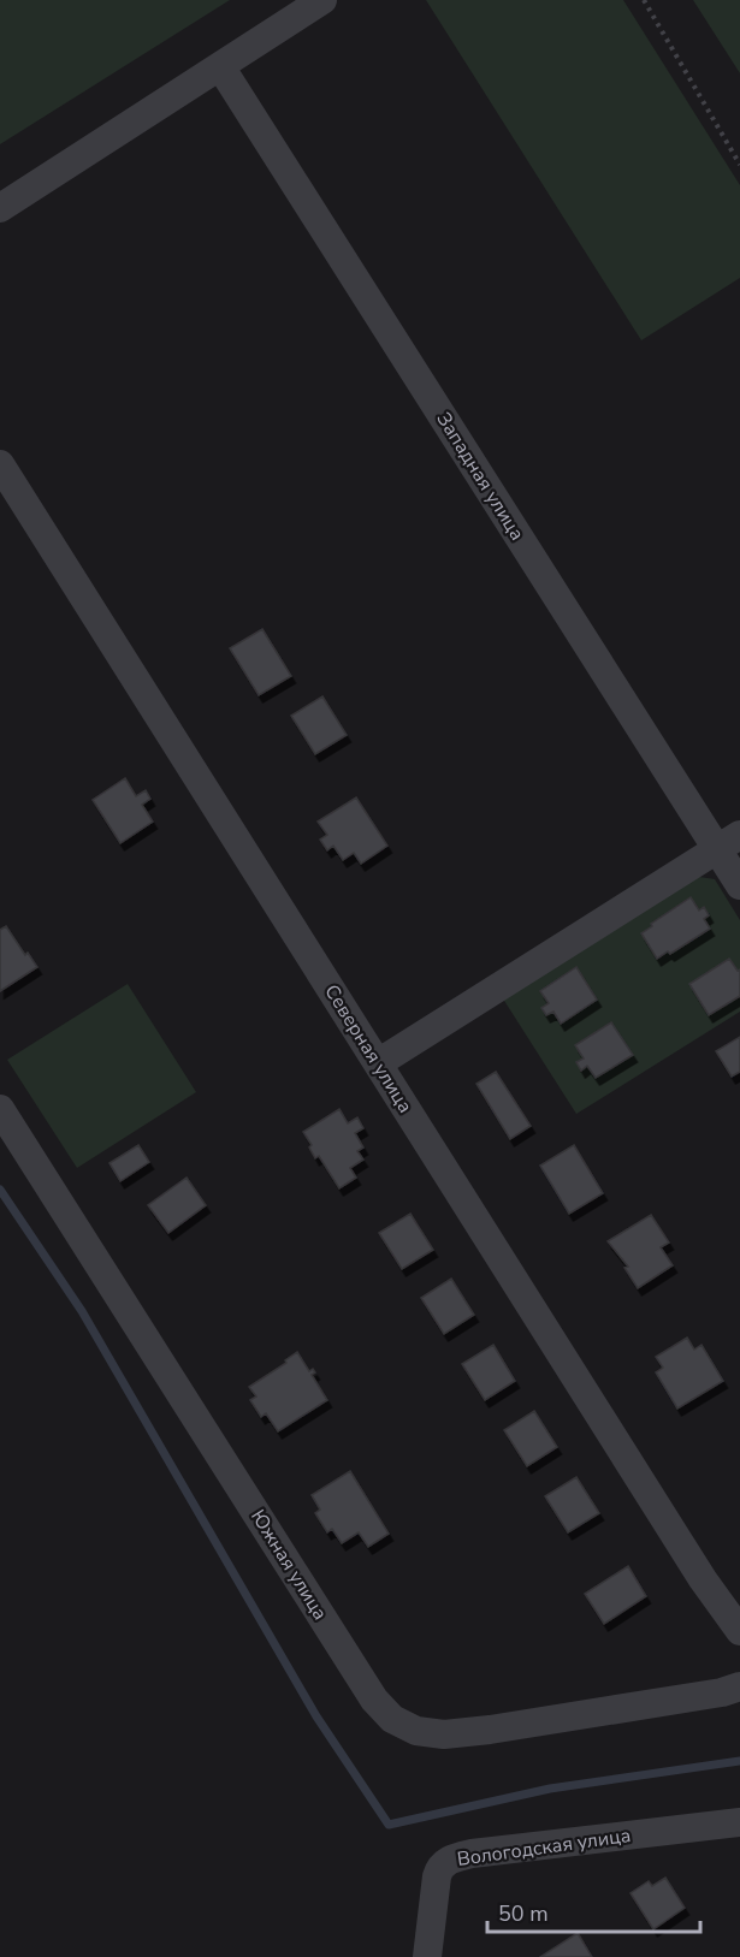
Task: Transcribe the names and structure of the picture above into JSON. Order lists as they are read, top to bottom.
{
  "streets": {
    "street": [
      "Западная улица",
      "Северная улица",
      "Южная улица",
      "Вологодская улица"
    ]
  },
  "scale_bar": "50 m"
}
